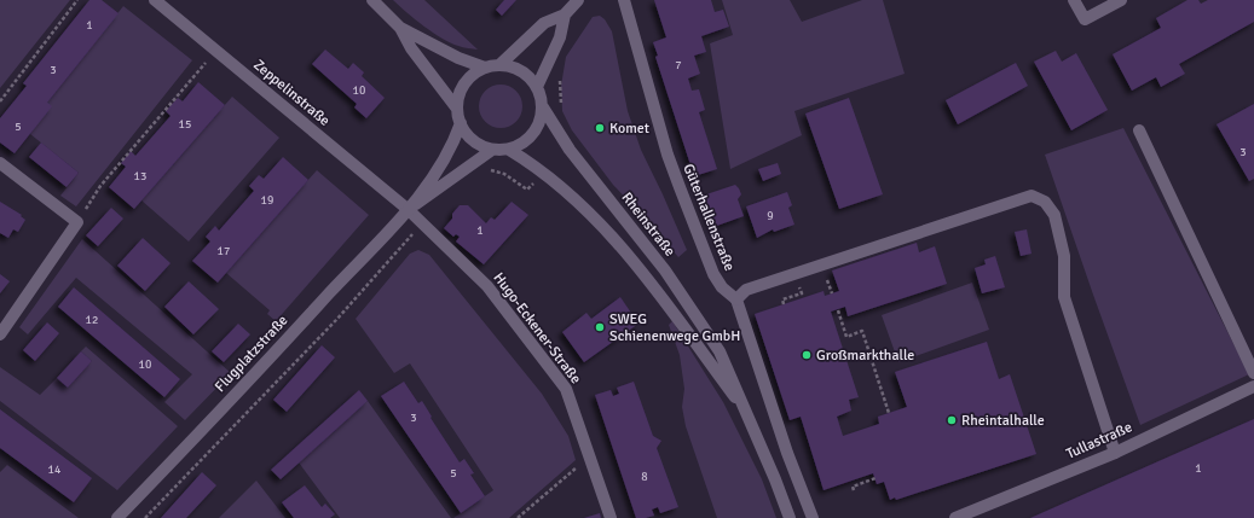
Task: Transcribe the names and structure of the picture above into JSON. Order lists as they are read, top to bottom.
{
  "streets": {
    "street": [
      "Zeppelinstraße",
      "Güterhallenstraße",
      "Rheinstraße",
      "Hugo-Eckener-Straße",
      "Flugplatzstraße",
      "Tullastraße"
    ]
  },
  "crossings": [
    ["Zeppelinstraße", "Hugo-Eckener-Straße"],
    ["Zeppelinstraße", "Flugplatzstraße"],
    ["Rheinstraße", "Flugplatzstraße"],
    ["Hugo-Eckener-Straße", "Flugplatzstraße"]
  ],
  "places": [
    "Komet",
    "SWEG Schienenwege GmbH",
    "Großmarkthalle",
    "Rheintalhalle"
  ],
  "house_numbers": [
    "1",
    "7",
    "3",
    "10",
    "15",
    "5",
    "3",
    "13",
    "19",
    "9",
    "1",
    "17",
    "12",
    "10",
    "3",
    "1",
    "14",
    "5",
    "8"
  ]
}
